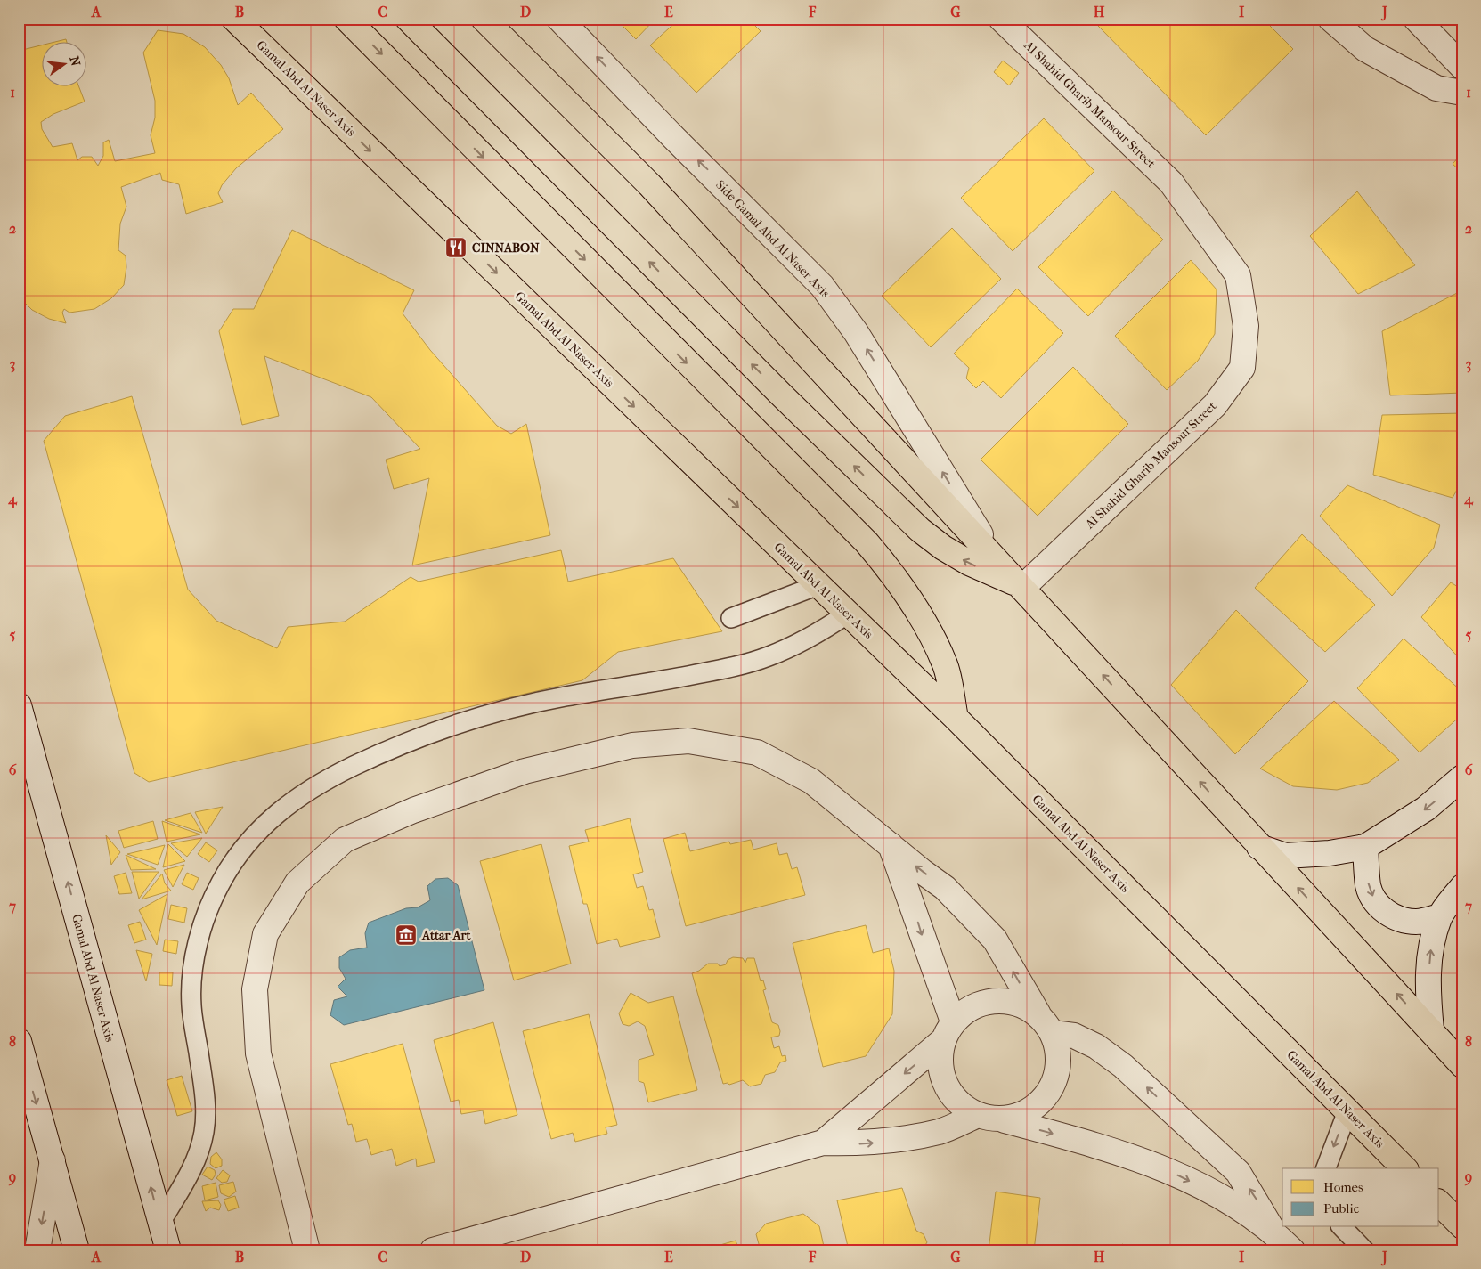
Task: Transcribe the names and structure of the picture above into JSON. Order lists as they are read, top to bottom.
{
  "streets": {
    "main road": ["Gamal Abd Al Naser Axis"],
    "street": ["Al Shahid Gharib Mansour Street", "Side Gamal Abd Al Naser Axis"]
  },
  "one_way": ["Side Gamal Abd Al Naser Axis"],
  "places": {
    "restaurant": ["CINNABON"],
    "museum": ["Attar Art"]
  },
  "legend": ["Homes", "Public"],
  "north": "right",
  "grid": {
    "columns": [
      "A",
      "B",
      "C",
      "D",
      "E",
      "F",
      "G",
      "H",
      "I",
      "J"
    ],
    "rows": [
      "1",
      "2",
      "3",
      "4",
      "5",
      "6",
      "7",
      "8",
      "9"
    ]
  }
}
